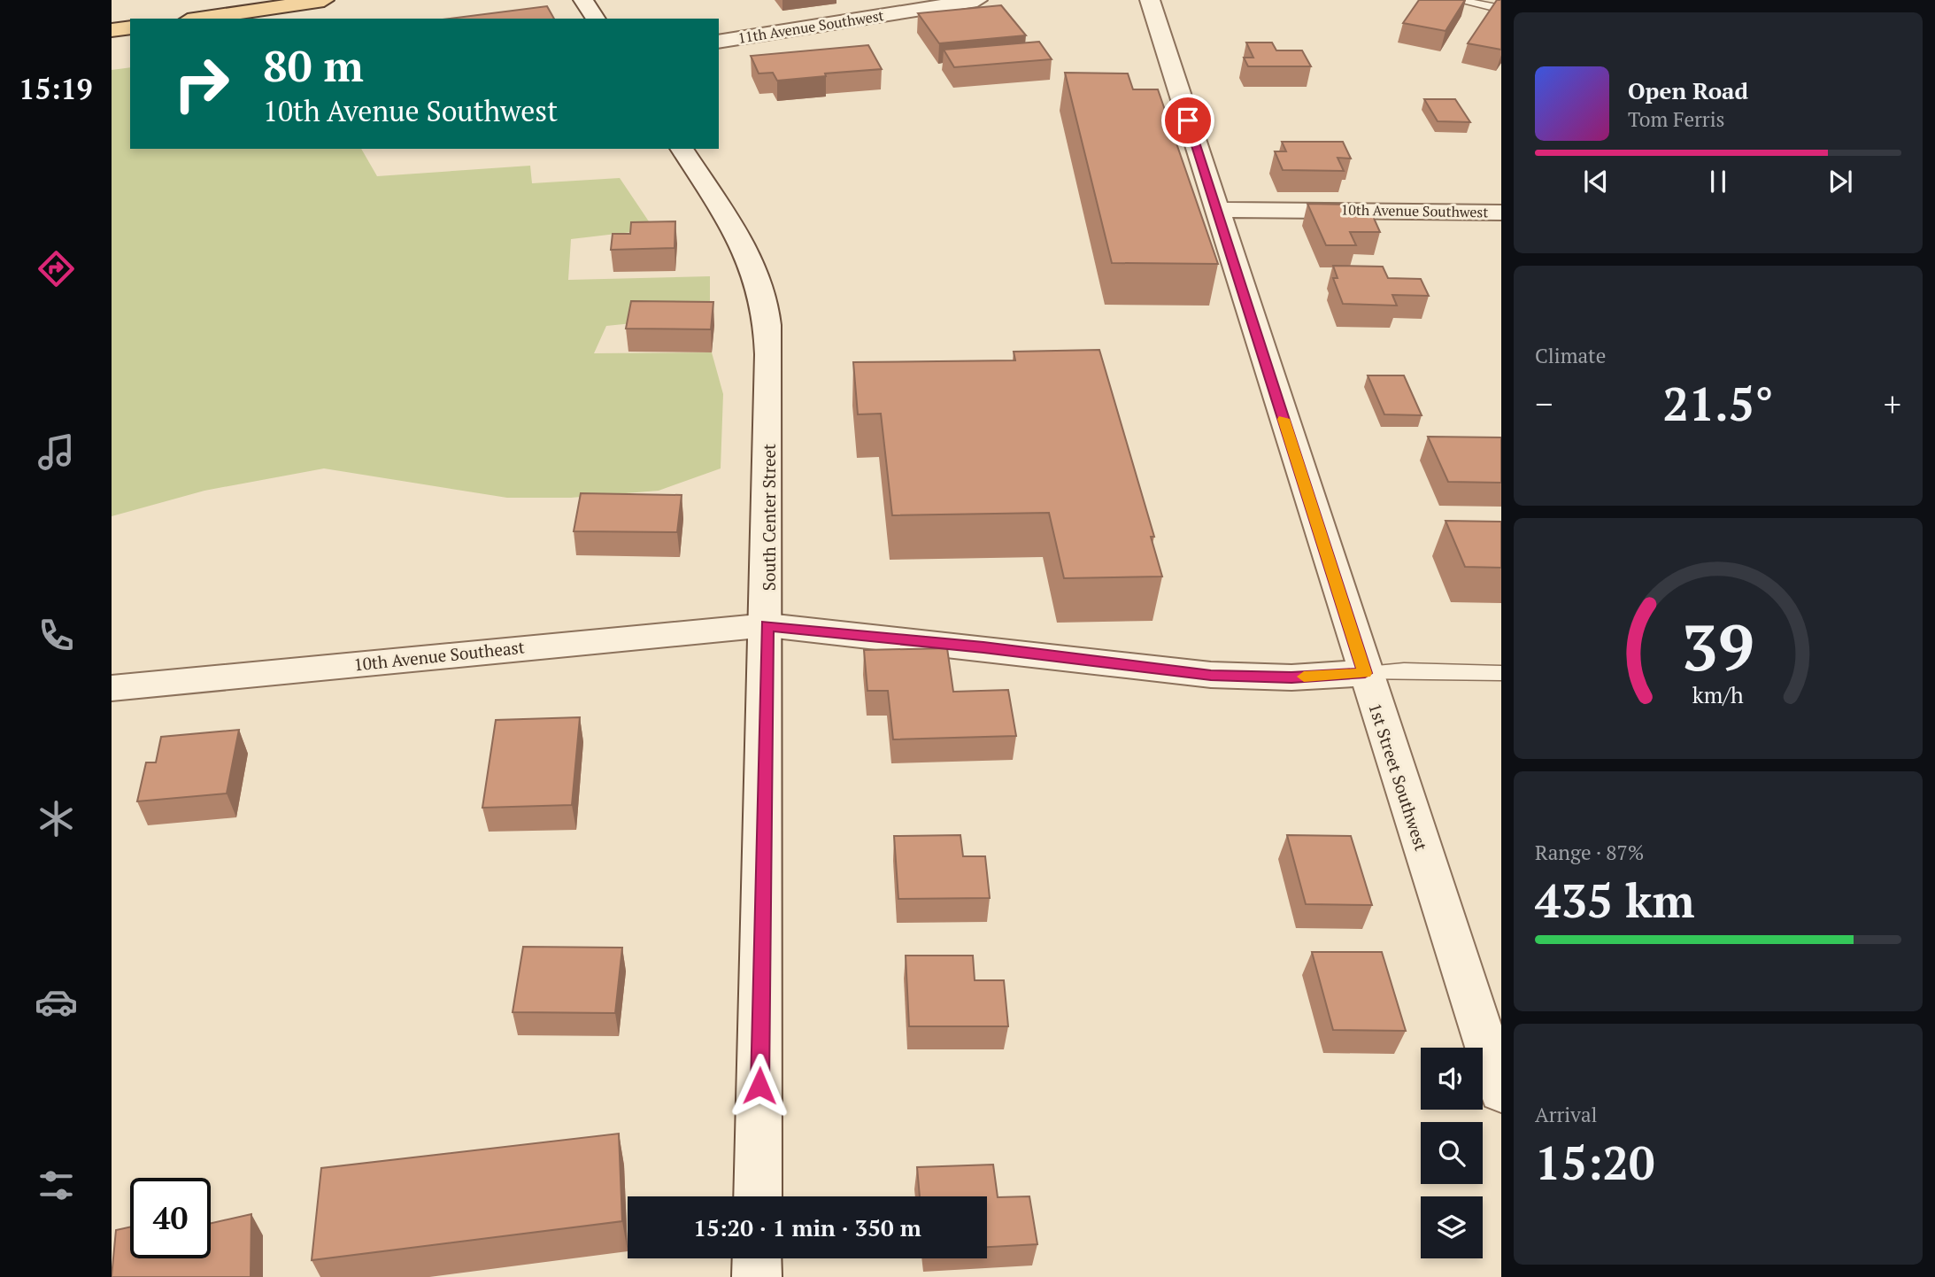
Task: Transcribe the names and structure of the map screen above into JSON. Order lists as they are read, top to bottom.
{
  "streets": {
    "street": [
      "11th Avenue Southwest",
      "10th Avenue Southwest",
      "South Center Street",
      "10th Avenue Southeast",
      "1st Street Southwest"
    ]
  },
  "crossings": [
    ["10th Avenue Southwest", "1st Street Southwest"],
    ["South Center Street", "10th Avenue Southeast"]
  ],
  "page": {
    "tabs": "15:19",
    "turn": ["80 m", "10th Avenue Southwest"],
    "song": ["Open Road", "Tom Ferris"],
    "tile": [
      "Climate",
      ["Range · 87%", "435 km"],
      ["Arrival", "15:20"]
    ],
    "heat": ["−", "21.5°", "+"],
    "limit": "40",
    "trip": "15:20 · 1 min · 350 m",
    "gauge": ["39", "km/h"]
  }
}
